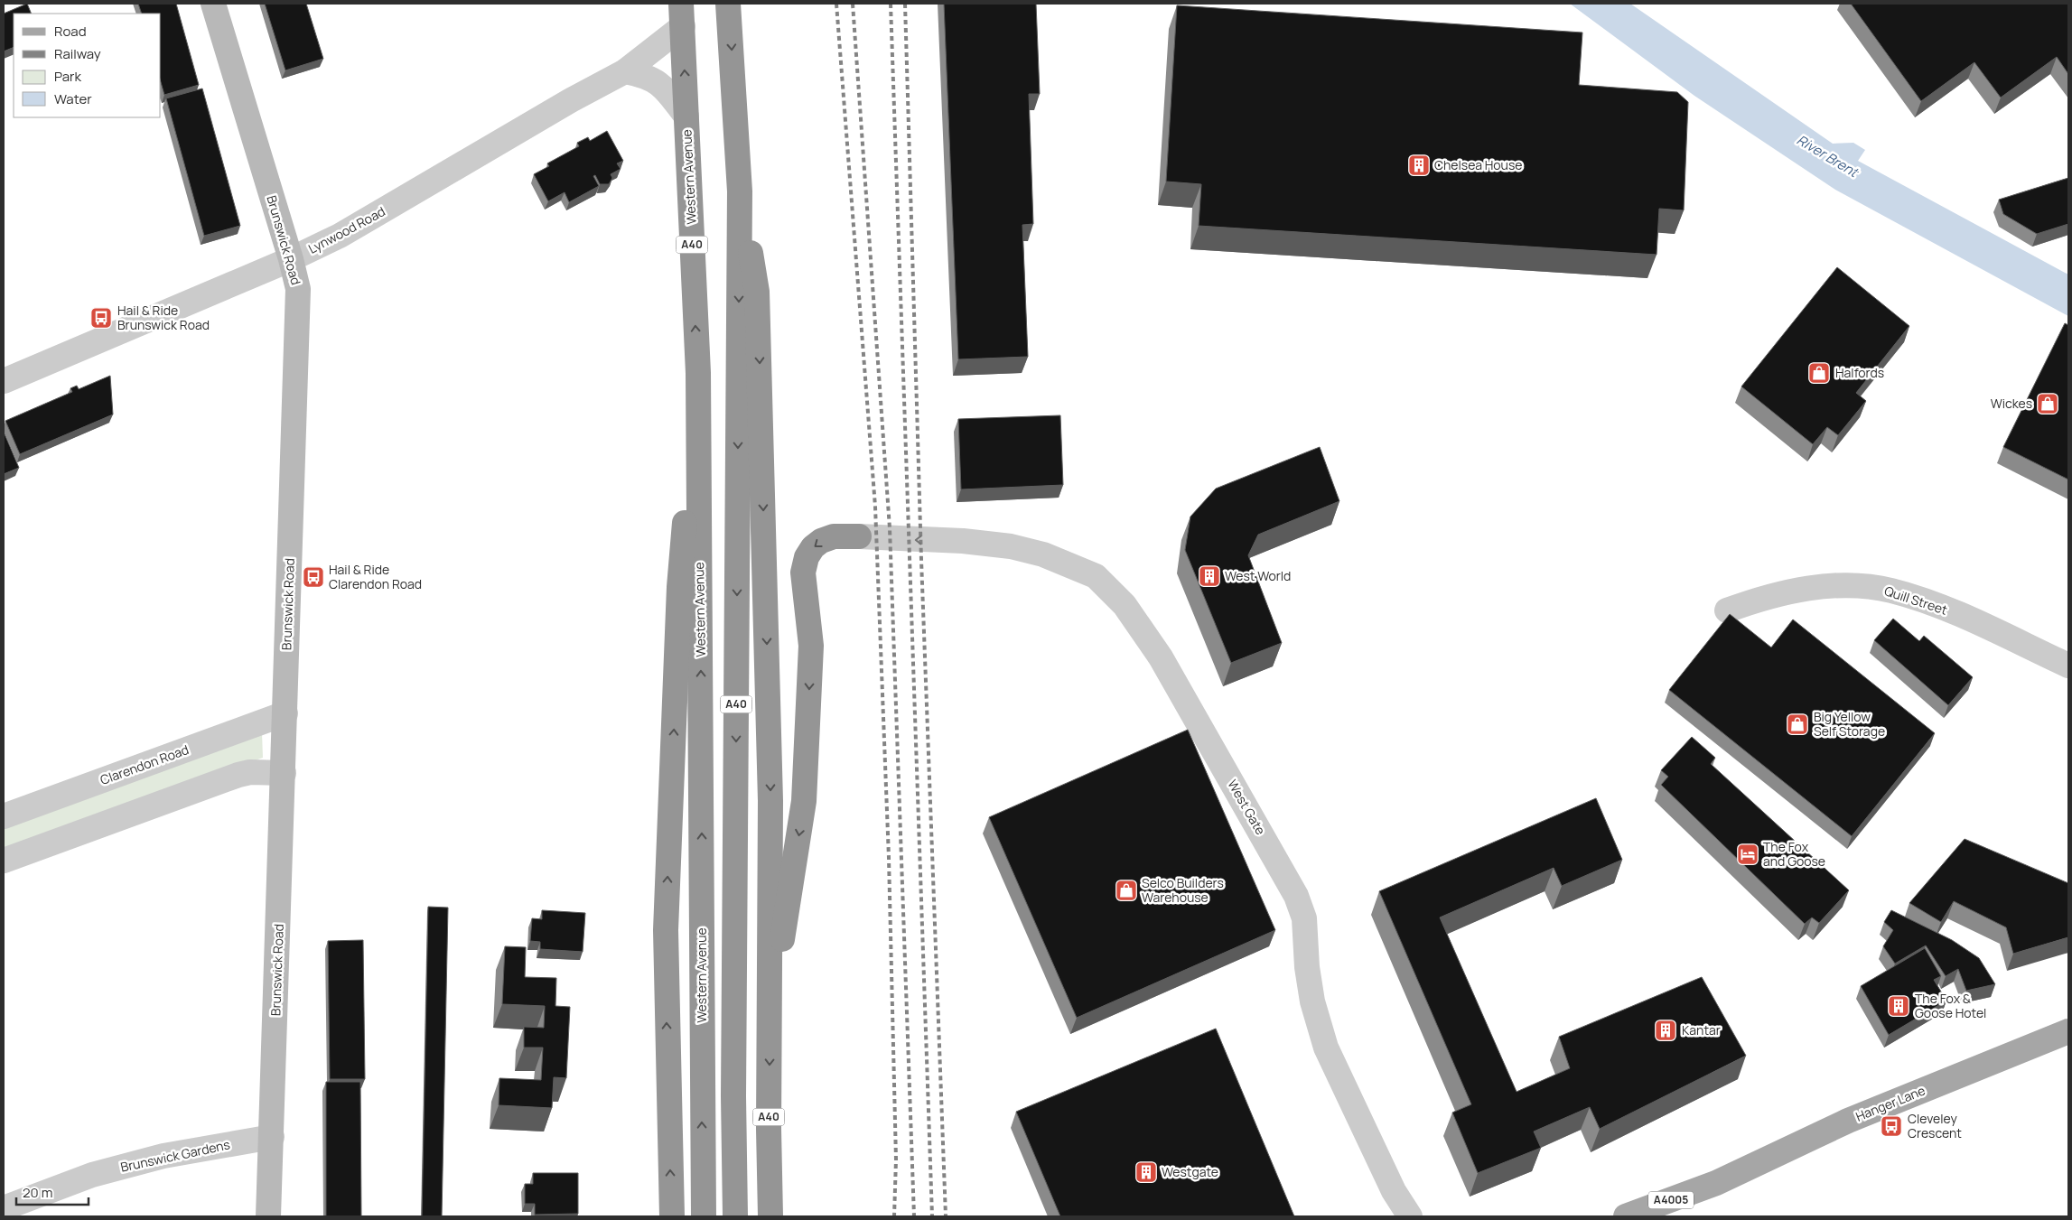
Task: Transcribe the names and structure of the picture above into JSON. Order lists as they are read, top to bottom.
{
  "streets": {
    "highway": ["Western Avenue", "A40"],
    "main road": ["Hanger Lane", "A4005"],
    "street": [
      "Lynwood Road",
      "Brunswick Road",
      "Quill Street",
      "Clarendon Road",
      "West Gate",
      "Brunswick Gardens"
    ]
  },
  "crossings": [
    ["Western Avenue", "Lynwood Road"],
    ["Western Avenue", "A40"],
    ["Lynwood Road", "Brunswick Road"],
    ["Brunswick Road", "Clarendon Road"],
    ["Brunswick Road", "Brunswick Gardens"]
  ],
  "one_way": ["West Gate"],
  "water": ["River Brent"],
  "places": {
    "building": [
      "Chelsea House",
      "West World",
      "The Fox & Goose Hotel",
      "Kantar",
      "Westgate"
    ],
    "bus stop": ["Hail & Ride Brunswick Road", "Hail & Ride Clarendon Road", "Cleveley Crescent"],
    "shop": [
      "Halfords",
      "Wickes",
      "Big Yellow Self Storage",
      "Selco Builders Warehouse"
    ],
    "hotel": ["The Fox and Goose"]
  },
  "legend": [
    "Road",
    "Railway",
    "Park",
    "Water"
  ],
  "scale_bar": "20 m"
}
